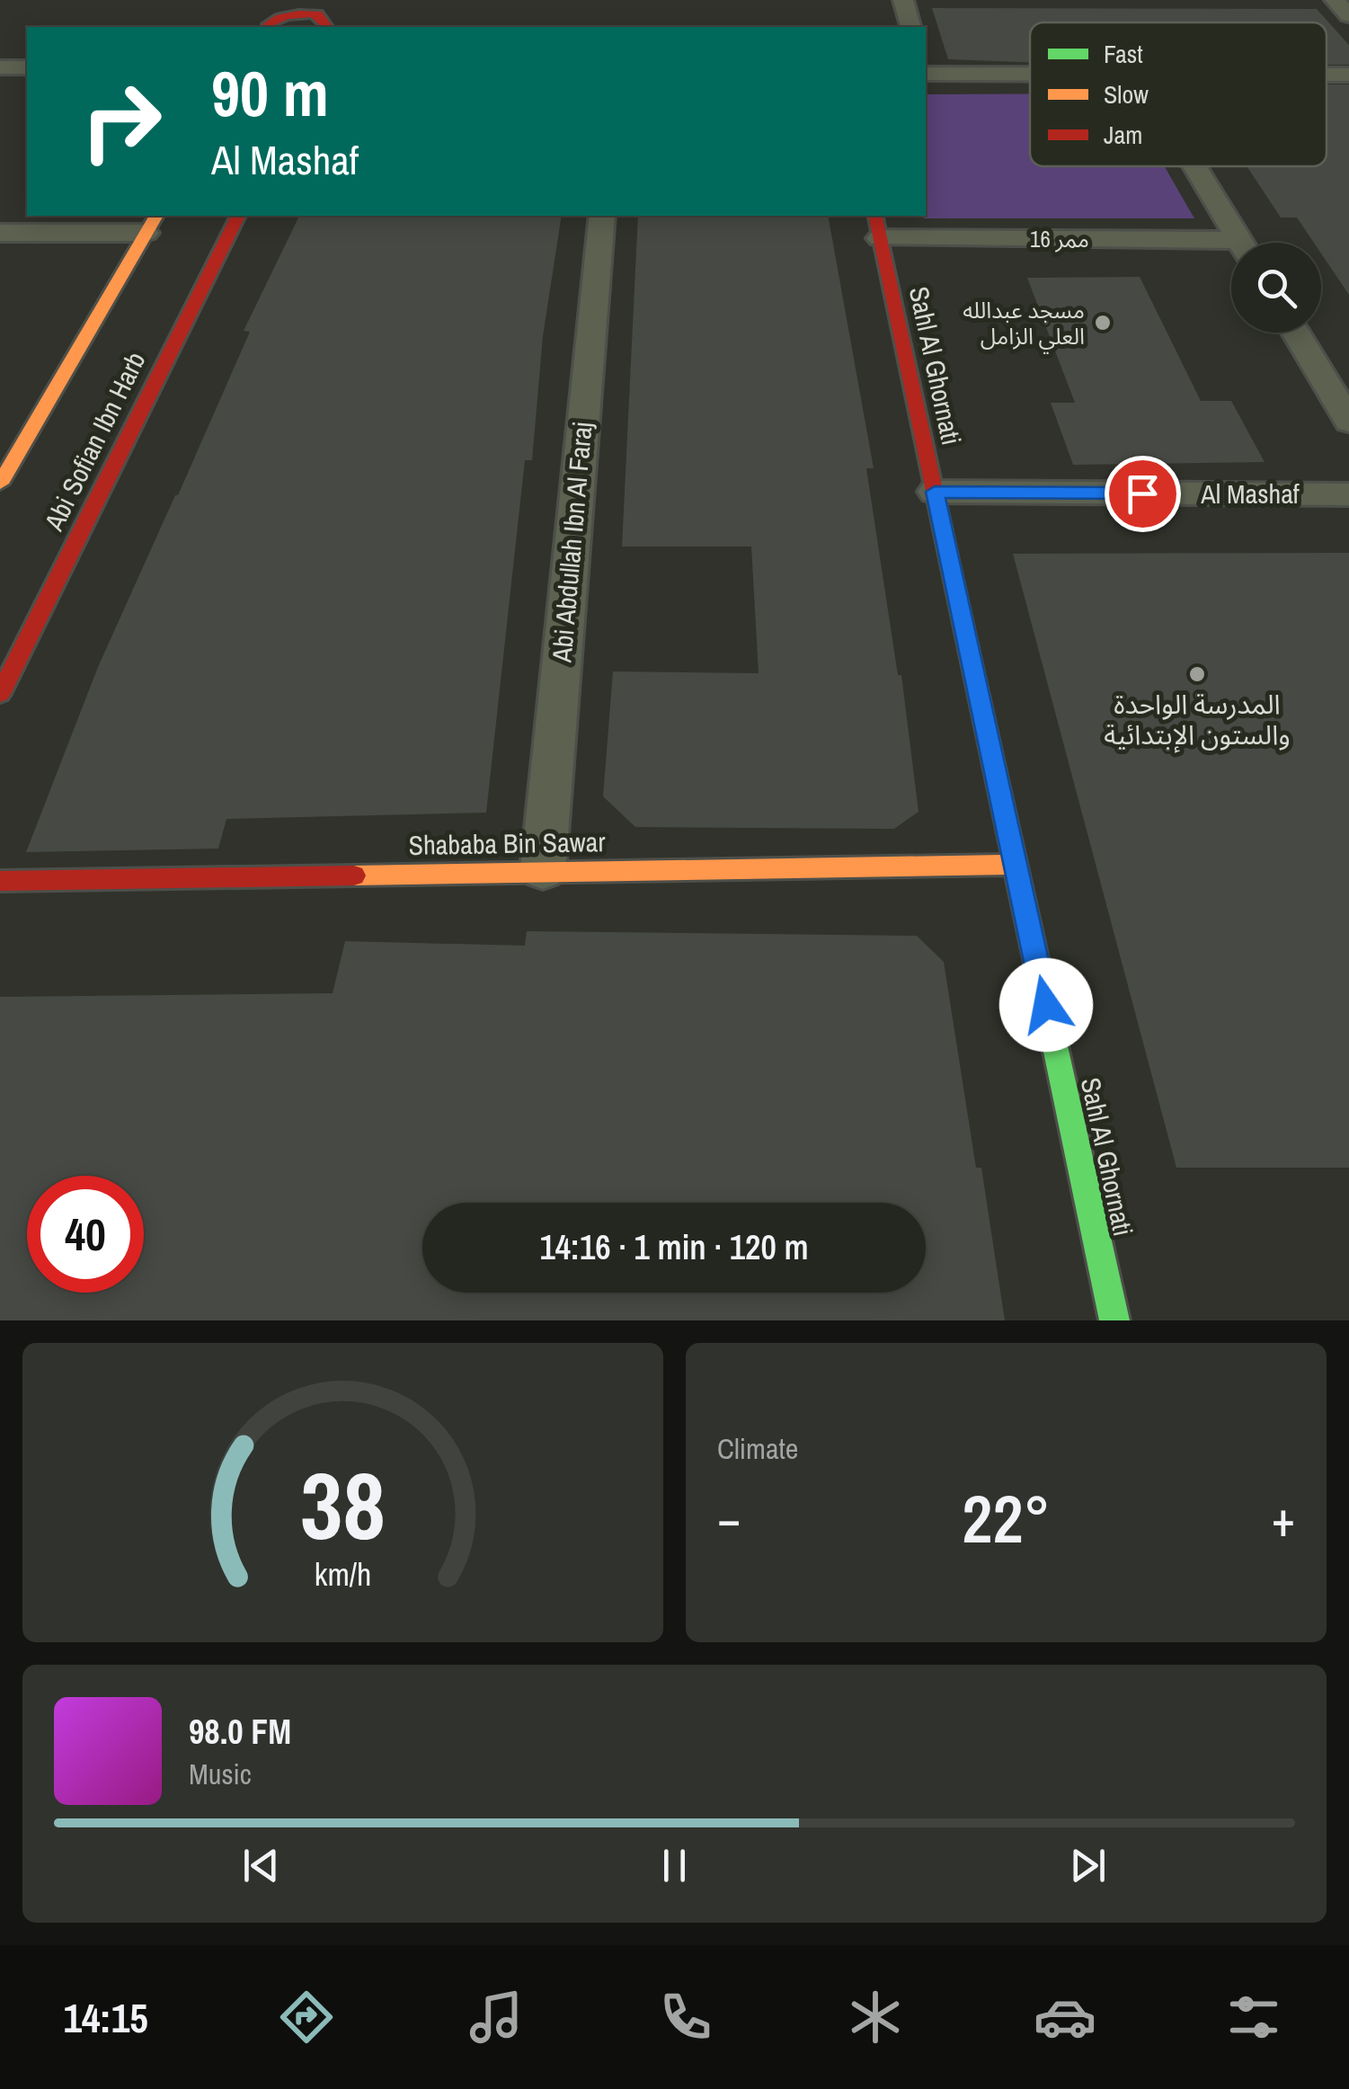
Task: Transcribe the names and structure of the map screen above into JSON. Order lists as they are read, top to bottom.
{
  "streets": {
    "street": [
      "ممر 16",
      "Sahl Al Ghornati",
      "Abi Sofian Ibn Harb",
      "Al Mashaf",
      "Abi Abdullah Ibn Al Faraj",
      "Shababa Bin Sawar"
    ]
  },
  "crossings": [
    ["ممر 16", "Sahl Al Ghornati"],
    ["Sahl Al Ghornati", "Al Mashaf"],
    ["Sahl Al Ghornati", "Shababa Bin Sawar"],
    ["Abi Abdullah Ibn Al Faraj", "Shababa Bin Sawar"]
  ],
  "places": ["مسجد عبدالله العلي الزامل", "المدرسة الواحدة والستون الإبتدائية"],
  "legend": ["Fast", "Slow", "Jam"],
  "page": {
    "turn": ["90 m", "Al Mashaf"],
    "limit": "40",
    "trip": "14:16 · 1 min · 120 m",
    "tile": "Climate",
    "heat": ["−", "22°", "+"],
    "song": ["98.0 FM", "Music"],
    "tabs": "14:15",
    "gauge": ["38", "km/h"]
  }
}
